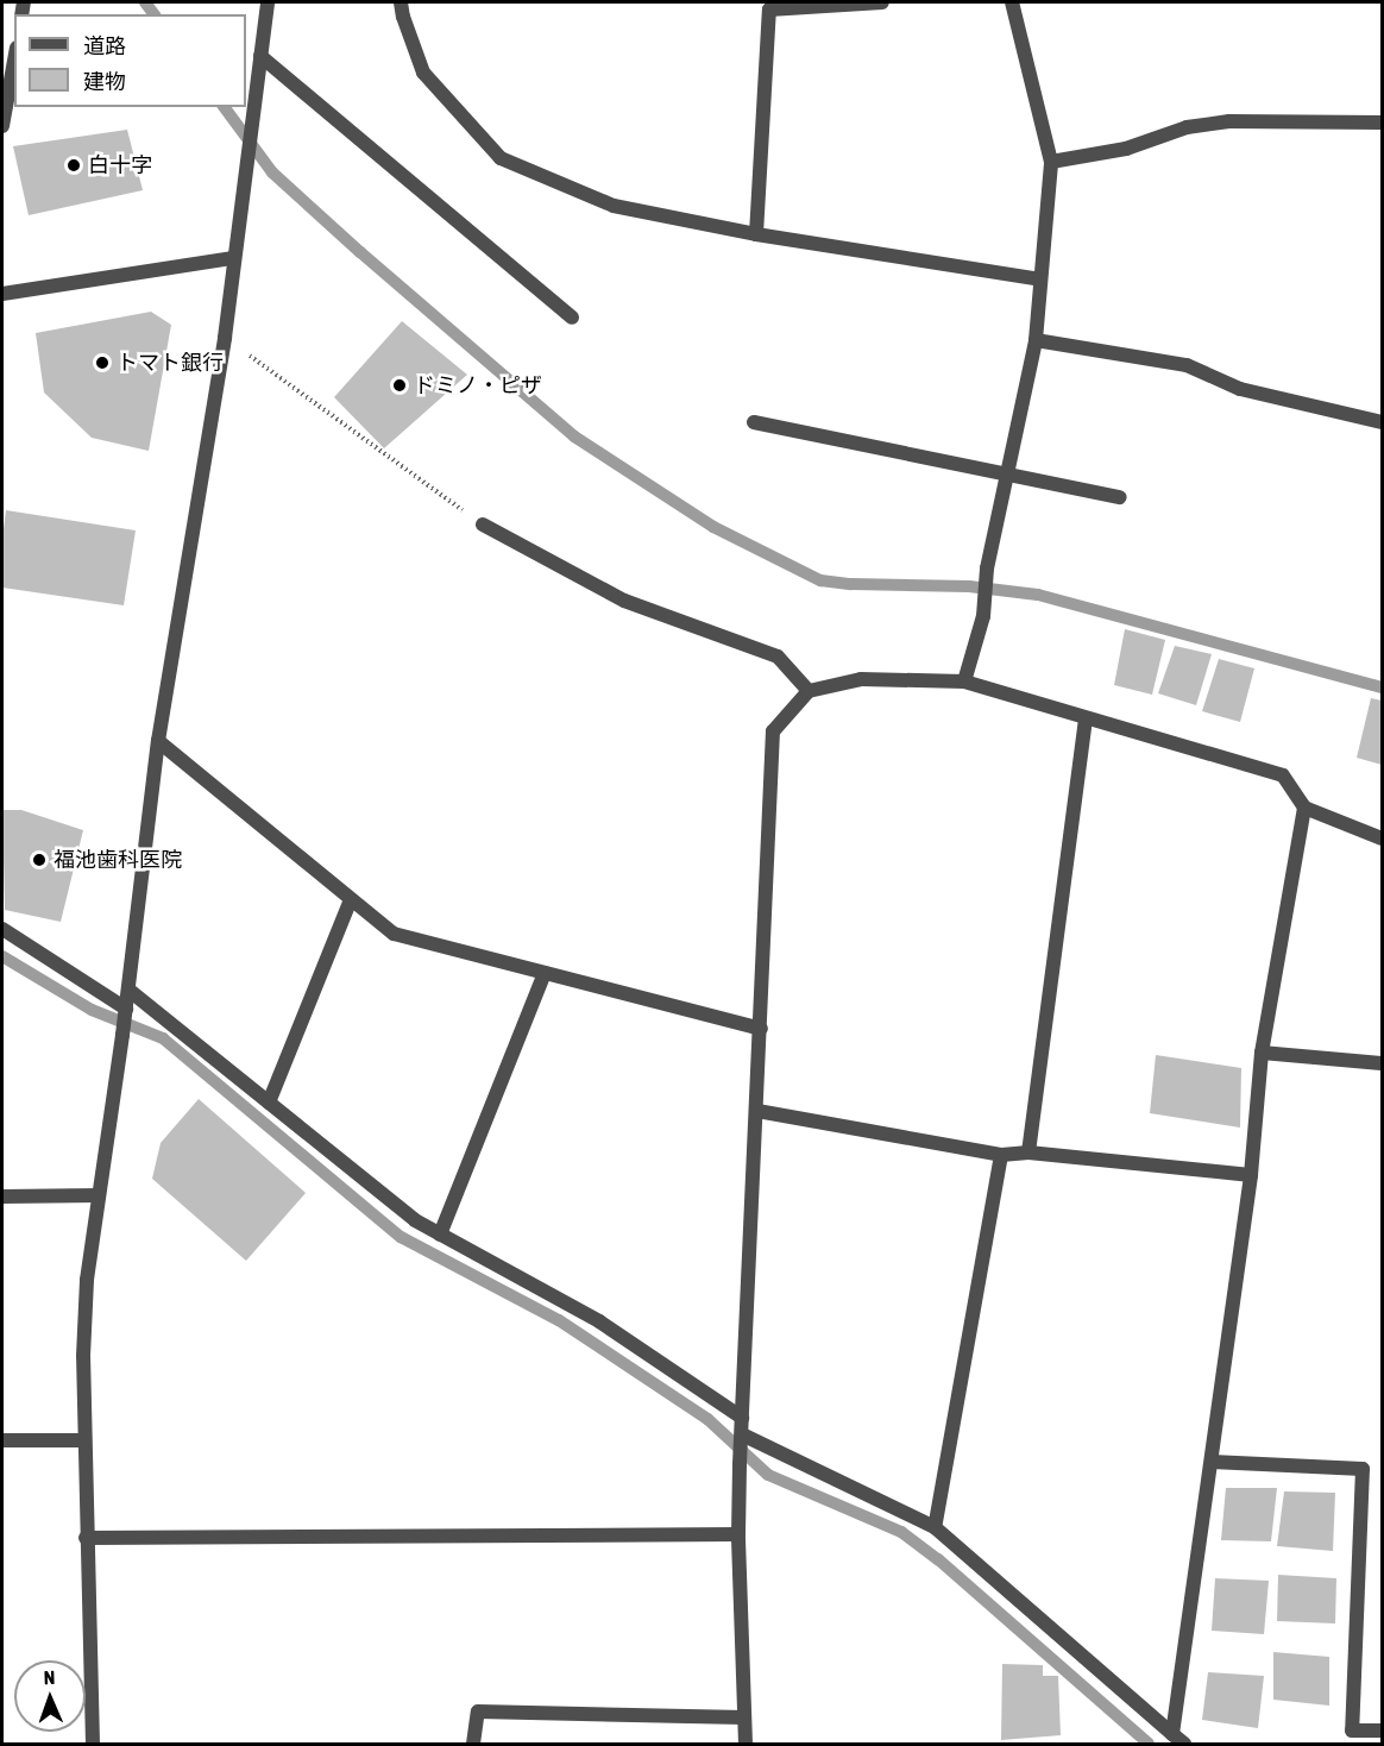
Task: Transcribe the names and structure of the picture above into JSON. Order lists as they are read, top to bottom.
{
  "places": [
    "白十字",
    "トマト銀行",
    "ドミノ・ピザ",
    "福池歯科医院"
  ],
  "legend": ["道路", "建物"],
  "north": "top"
}
